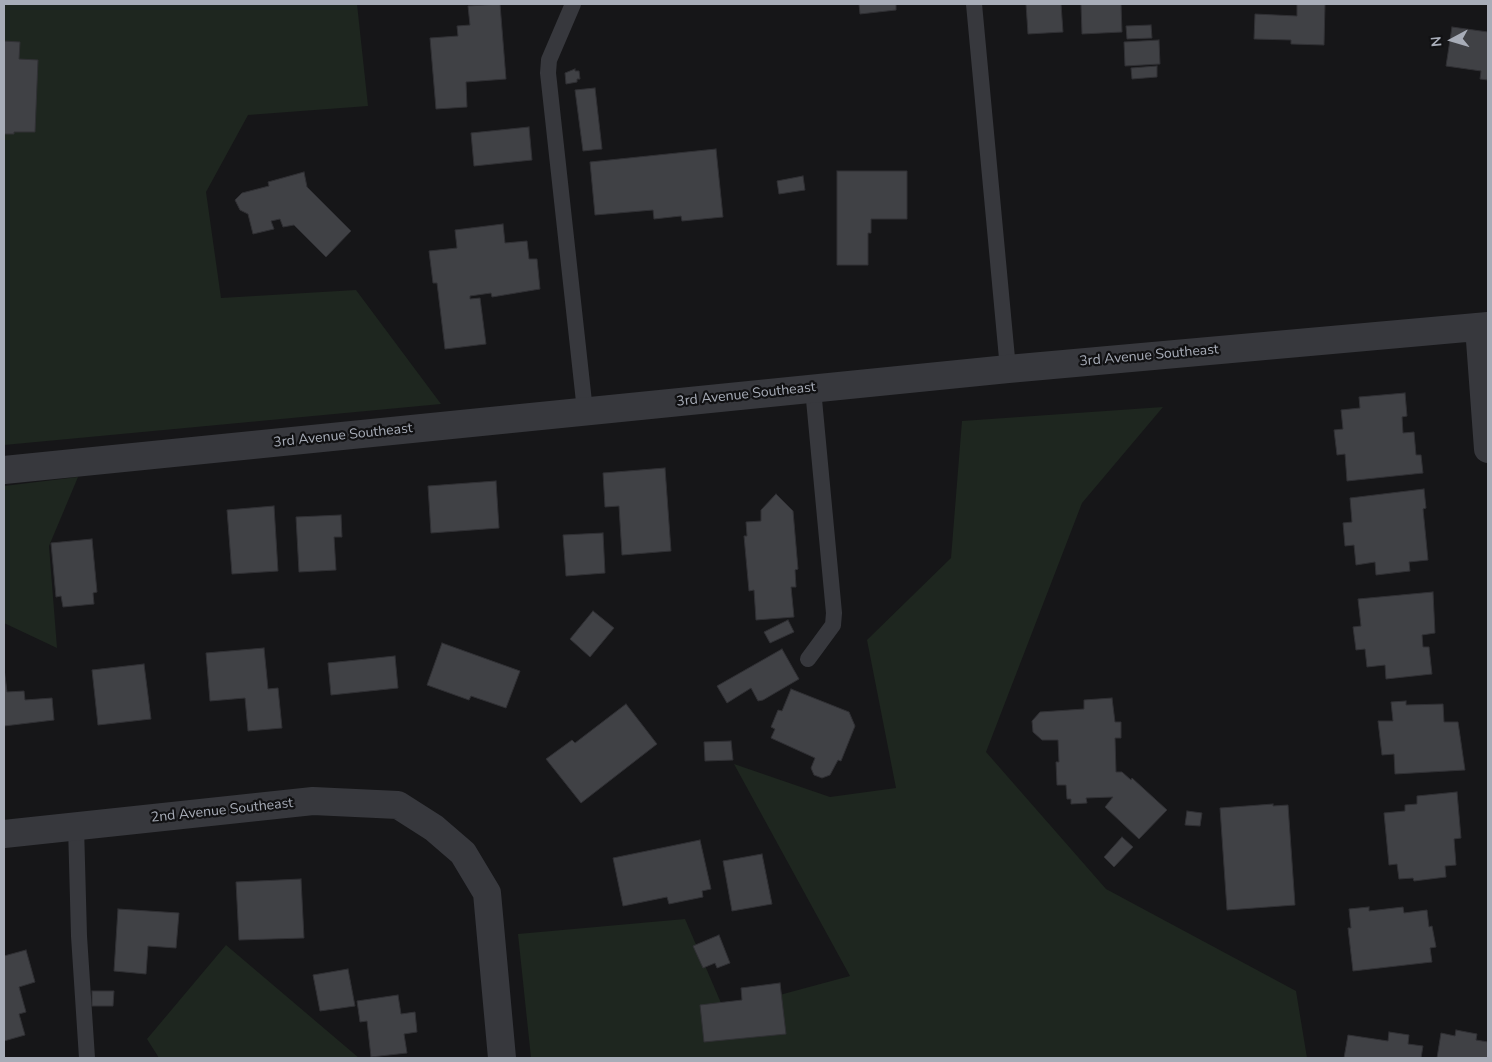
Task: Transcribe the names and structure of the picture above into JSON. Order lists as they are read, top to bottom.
{
  "streets": {
    "street": ["3rd Avenue Southeast", "2nd Avenue Southeast"]
  },
  "north": "left"
}
